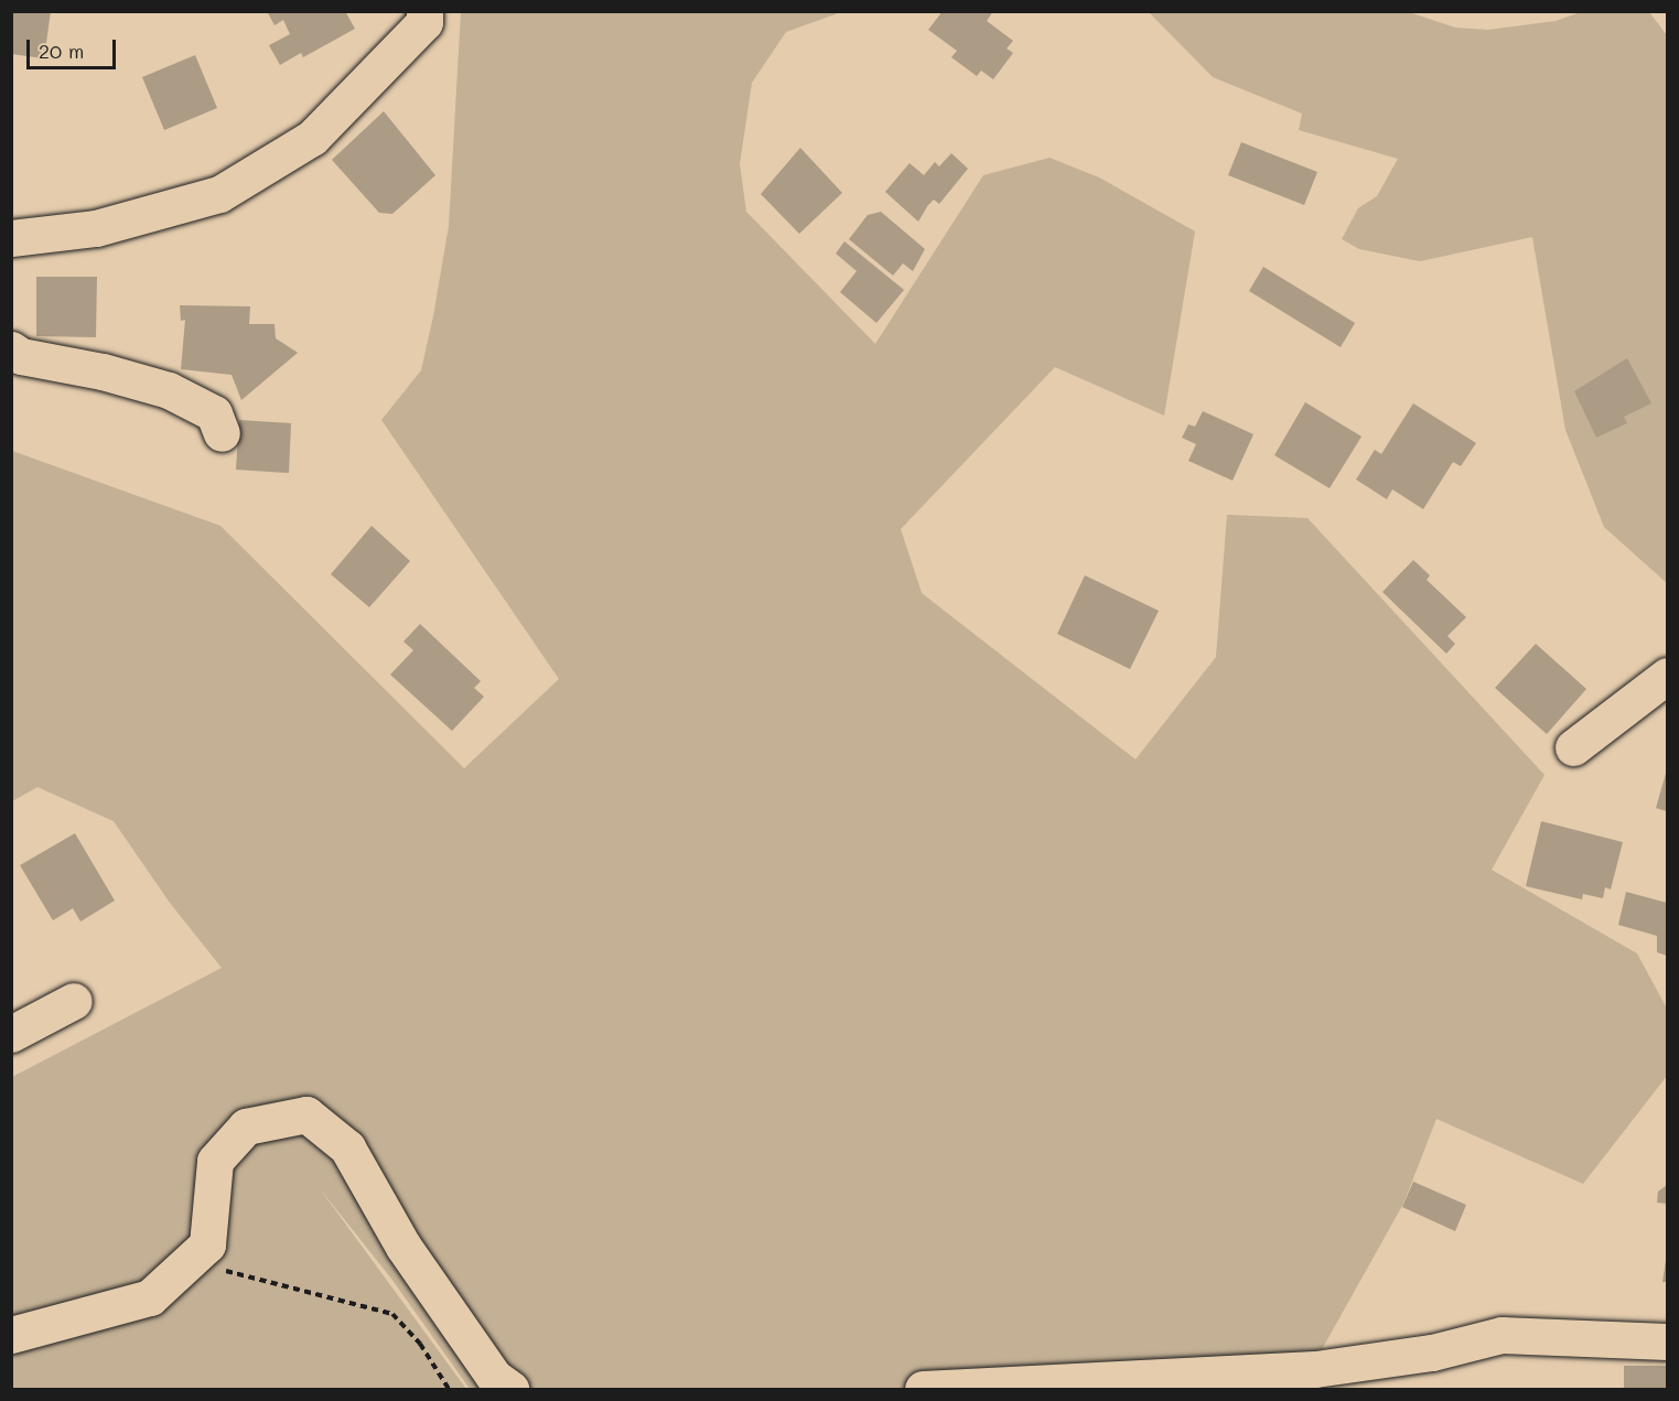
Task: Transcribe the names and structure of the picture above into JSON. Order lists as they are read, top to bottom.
{
  "scale_bar": "20 m"
}
